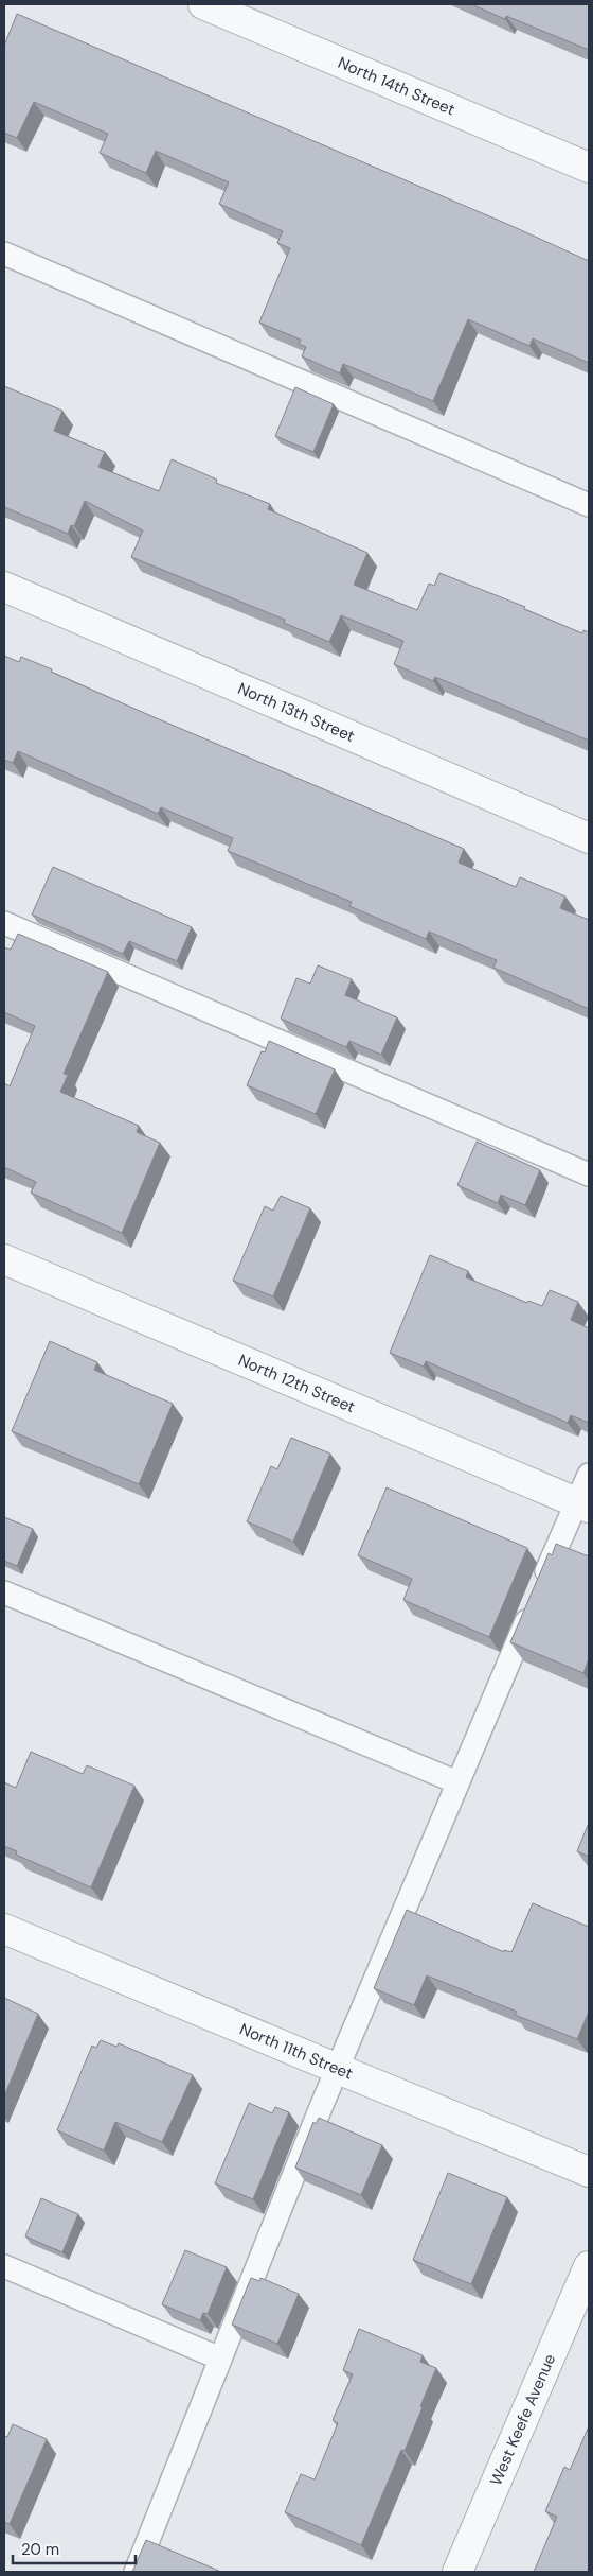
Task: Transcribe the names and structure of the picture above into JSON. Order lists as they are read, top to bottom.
{
  "streets": {
    "street": [
      "North 14th Street",
      "North 13th Street",
      "North 12th Street",
      "North 11th Street",
      "West Keefe Avenue"
    ]
  },
  "scale_bar": "20 m"
}
